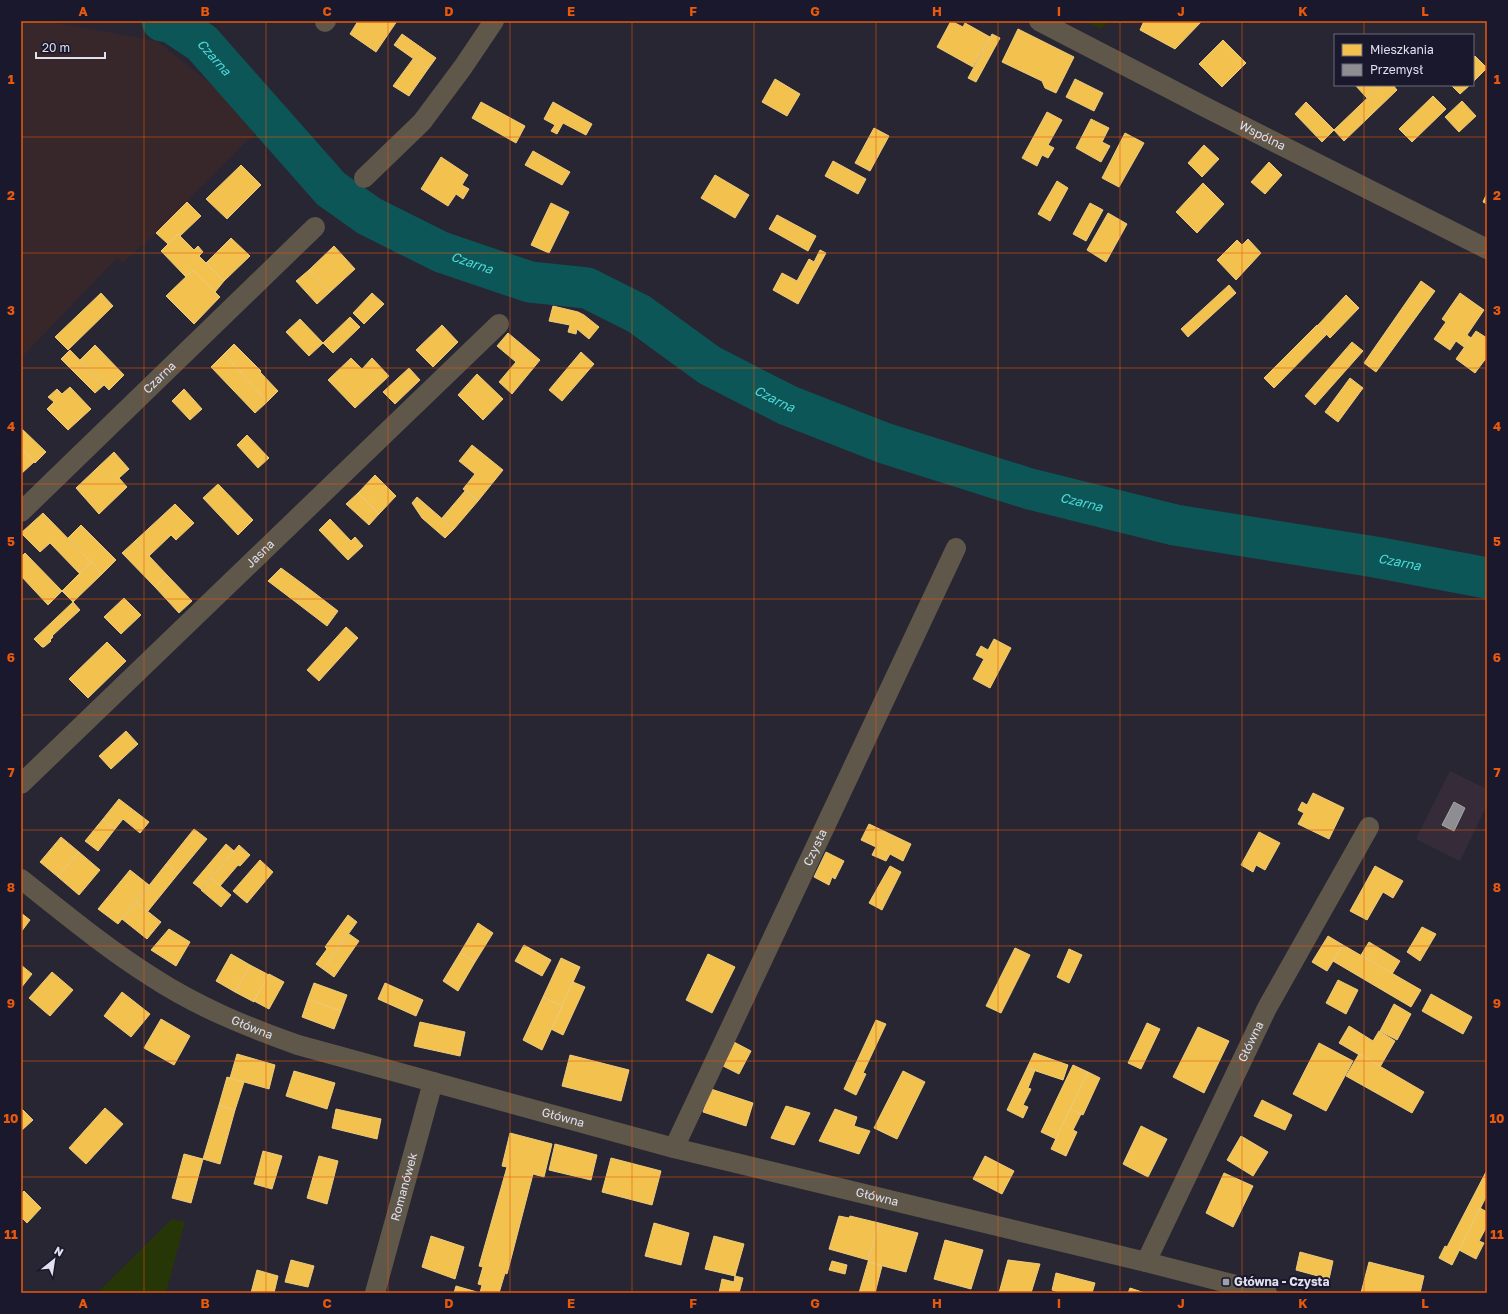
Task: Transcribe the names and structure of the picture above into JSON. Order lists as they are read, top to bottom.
{
  "streets": {
    "street": [
      "Wspólna",
      "Czarna",
      "Jasna",
      "Czysta",
      "Główna",
      "Romanówek"
    ]
  },
  "crossings": [
    ["Czysta", "Główna"],
    ["Główna", "Romanówek"]
  ],
  "water": ["Czarna"],
  "places": {
    "transit": ["Główna - Czysta"]
  },
  "legend": ["Mieszkania", "Przemysł"],
  "scale_bar": "20 m",
  "north": "top right",
  "grid": {
    "columns": [
      "A",
      "B",
      "C",
      "D",
      "E",
      "F",
      "G",
      "H",
      "I",
      "J",
      "K",
      "L"
    ],
    "rows": [
      "1",
      "2",
      "3",
      "4",
      "5",
      "6",
      "7",
      "8",
      "9",
      "10",
      "11"
    ]
  }
}
